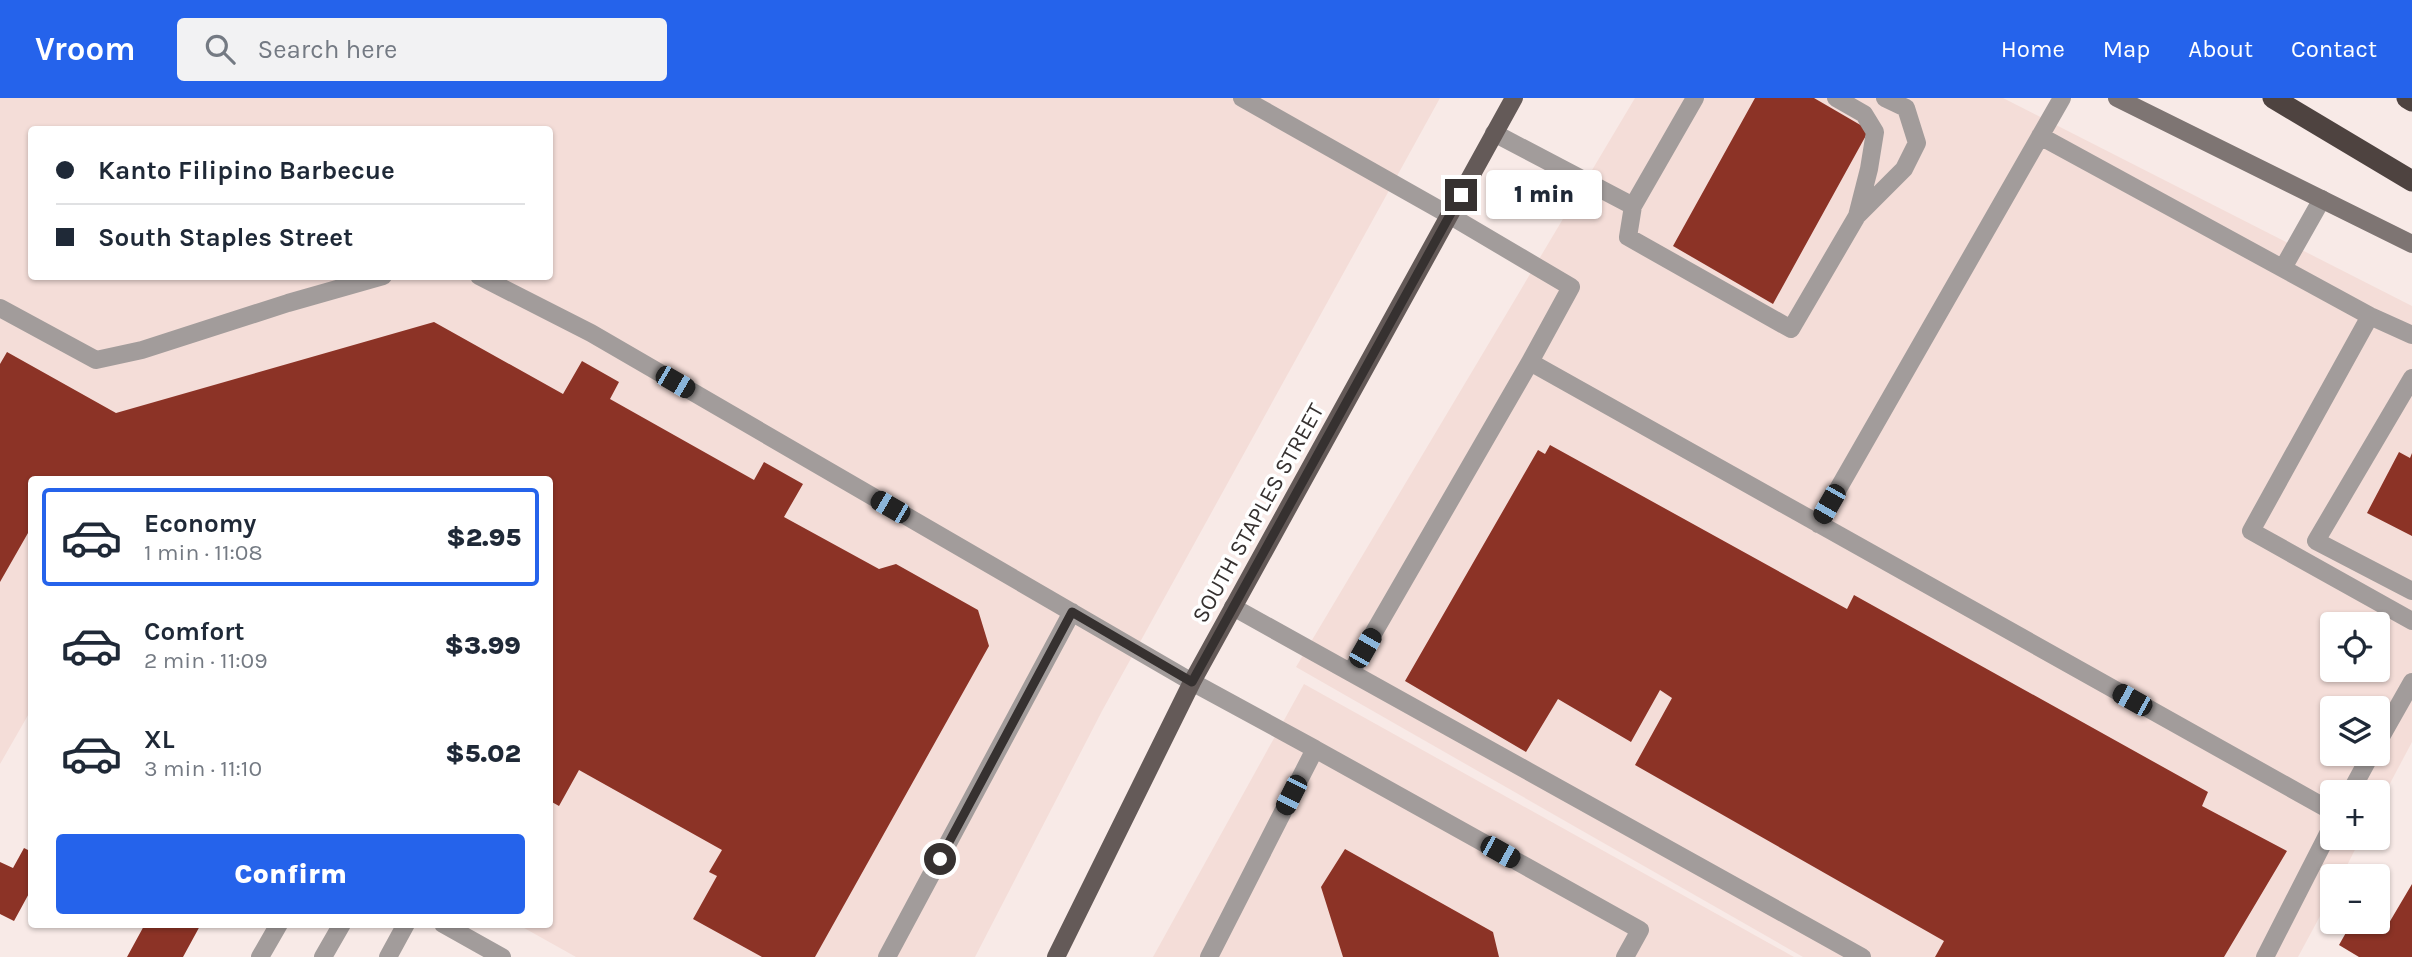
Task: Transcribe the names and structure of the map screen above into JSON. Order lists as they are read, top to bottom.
{
  "streets": {
    "main road": ["SOUTH STAPLES STREET"]
  },
  "page": {
    "header": "Vroom",
    "search": "Search here",
    "nav": [
      "Home",
      "Map",
      "About",
      "Contact"
    ],
    "banner": ["Kanto Filipino Barbecue", "South Staples Street"],
    "bubble": "1 min",
    "list": [
      {
        "name": "Economy",
        "note": "1 min · 11:08",
        "value": "$2.95"
      },
      {
        "name": "Comfort",
        "note": "2 min · 11:09",
        "value": "$3.99"
      },
      {
        "name": "XL",
        "note": "3 min · 11:10",
        "value": "$5.02"
      }
    ],
    "map_buttons": ["+", "−"],
    "buttons": "Confirm"
  }
}
